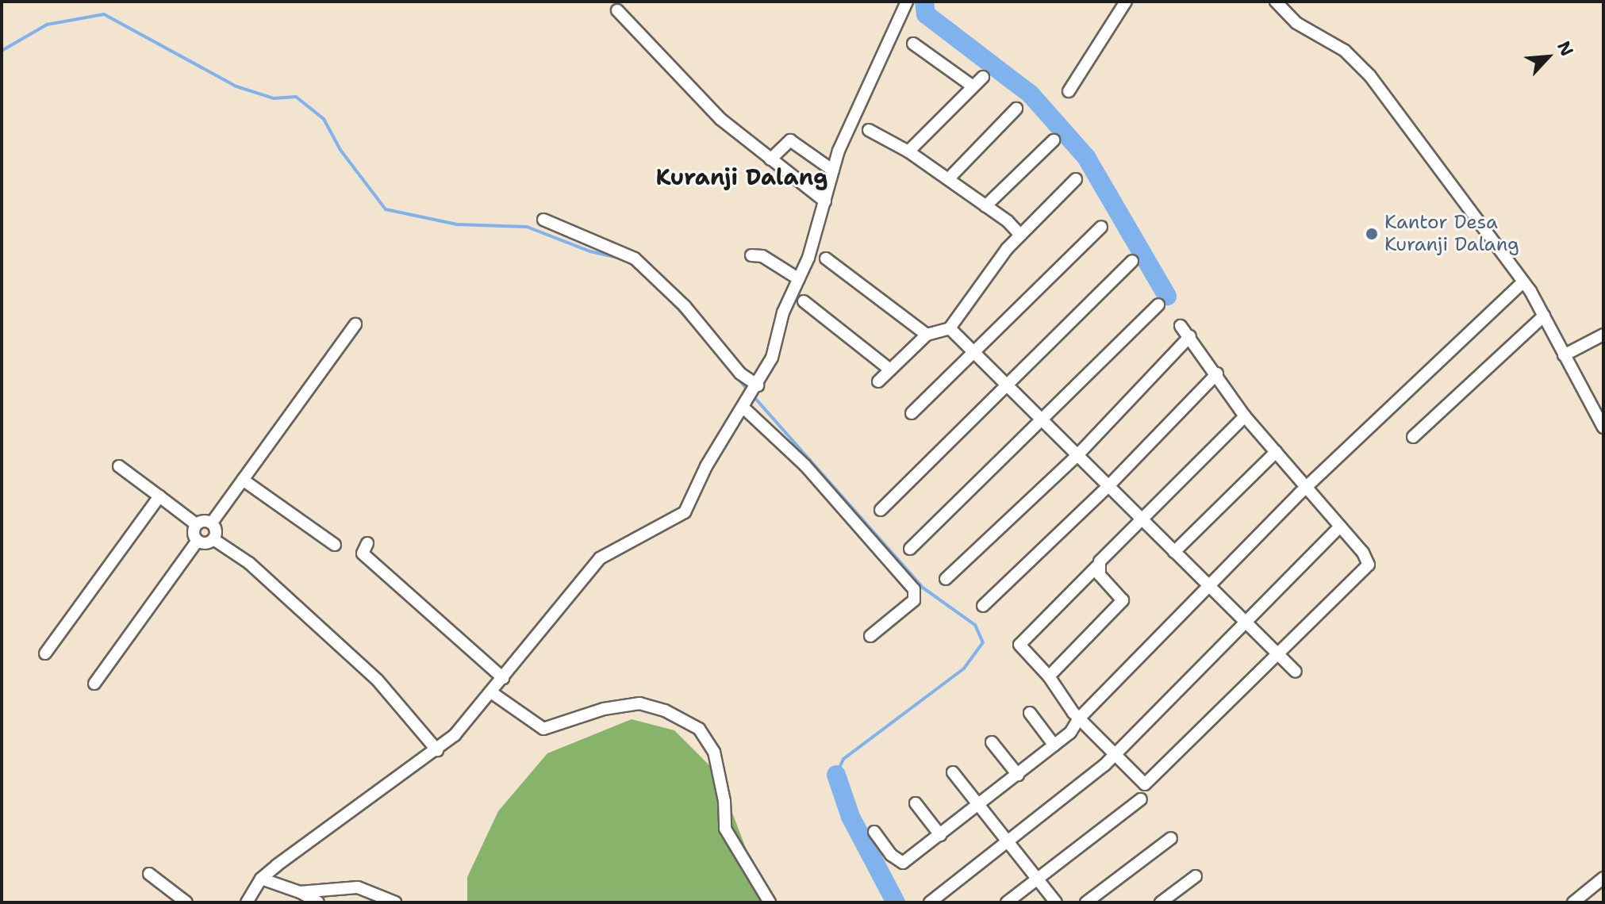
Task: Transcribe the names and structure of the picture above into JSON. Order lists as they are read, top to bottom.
{
  "districts": ["Kuranji Dalang"],
  "places": ["Kantor Desa Kuranji Dalang"],
  "north": "top right"
}
